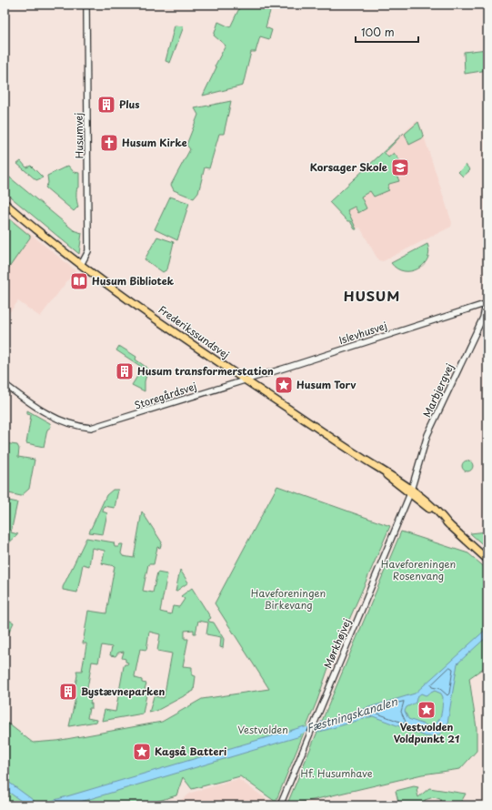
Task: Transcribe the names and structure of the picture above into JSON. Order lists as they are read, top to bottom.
{
  "streets": {
    "main road": ["Frederikssundsvej"],
    "street": [
      "Husumvej",
      "Islevhusvej",
      "Marbjergvej",
      "Storegårdsvej",
      "Mørkhøjvej"
    ]
  },
  "crossings": [
    ["Husumvej", "Frederikssundsvej"],
    ["Frederikssundsvej", "Islevhusvej"],
    ["Frederikssundsvej", "Marbjergvej"],
    ["Frederikssundsvej", "Storegårdsvej"],
    ["Frederikssundsvej", "Mørkhøjvej"],
    ["Islevhusvej", "Marbjergvej"],
    ["Islevhusvej", "Storegårdsvej"],
    ["Marbjergvej", "Mørkhøjvej"]
  ],
  "districts": ["HUSUM"],
  "water": ["Fæstningskanalen"],
  "parks": [
    "Haveforeningen Rosenvang",
    "Haveforeningen Birkevang",
    "Vestvolden",
    "Hf. Husumhave"
  ],
  "places": {
    "building": ["Plus", "Husum transformerstation", "Bystævneparken"],
    "church": ["Husum Kirke"],
    "school or university": ["Korsager Skole"],
    "library": ["Husum Bibliotek"],
    "place": ["Husum Torv", "Vestvolden Voldpunkt 21", "Kagså Batteri"]
  },
  "scale_bar": "100 m"
}
